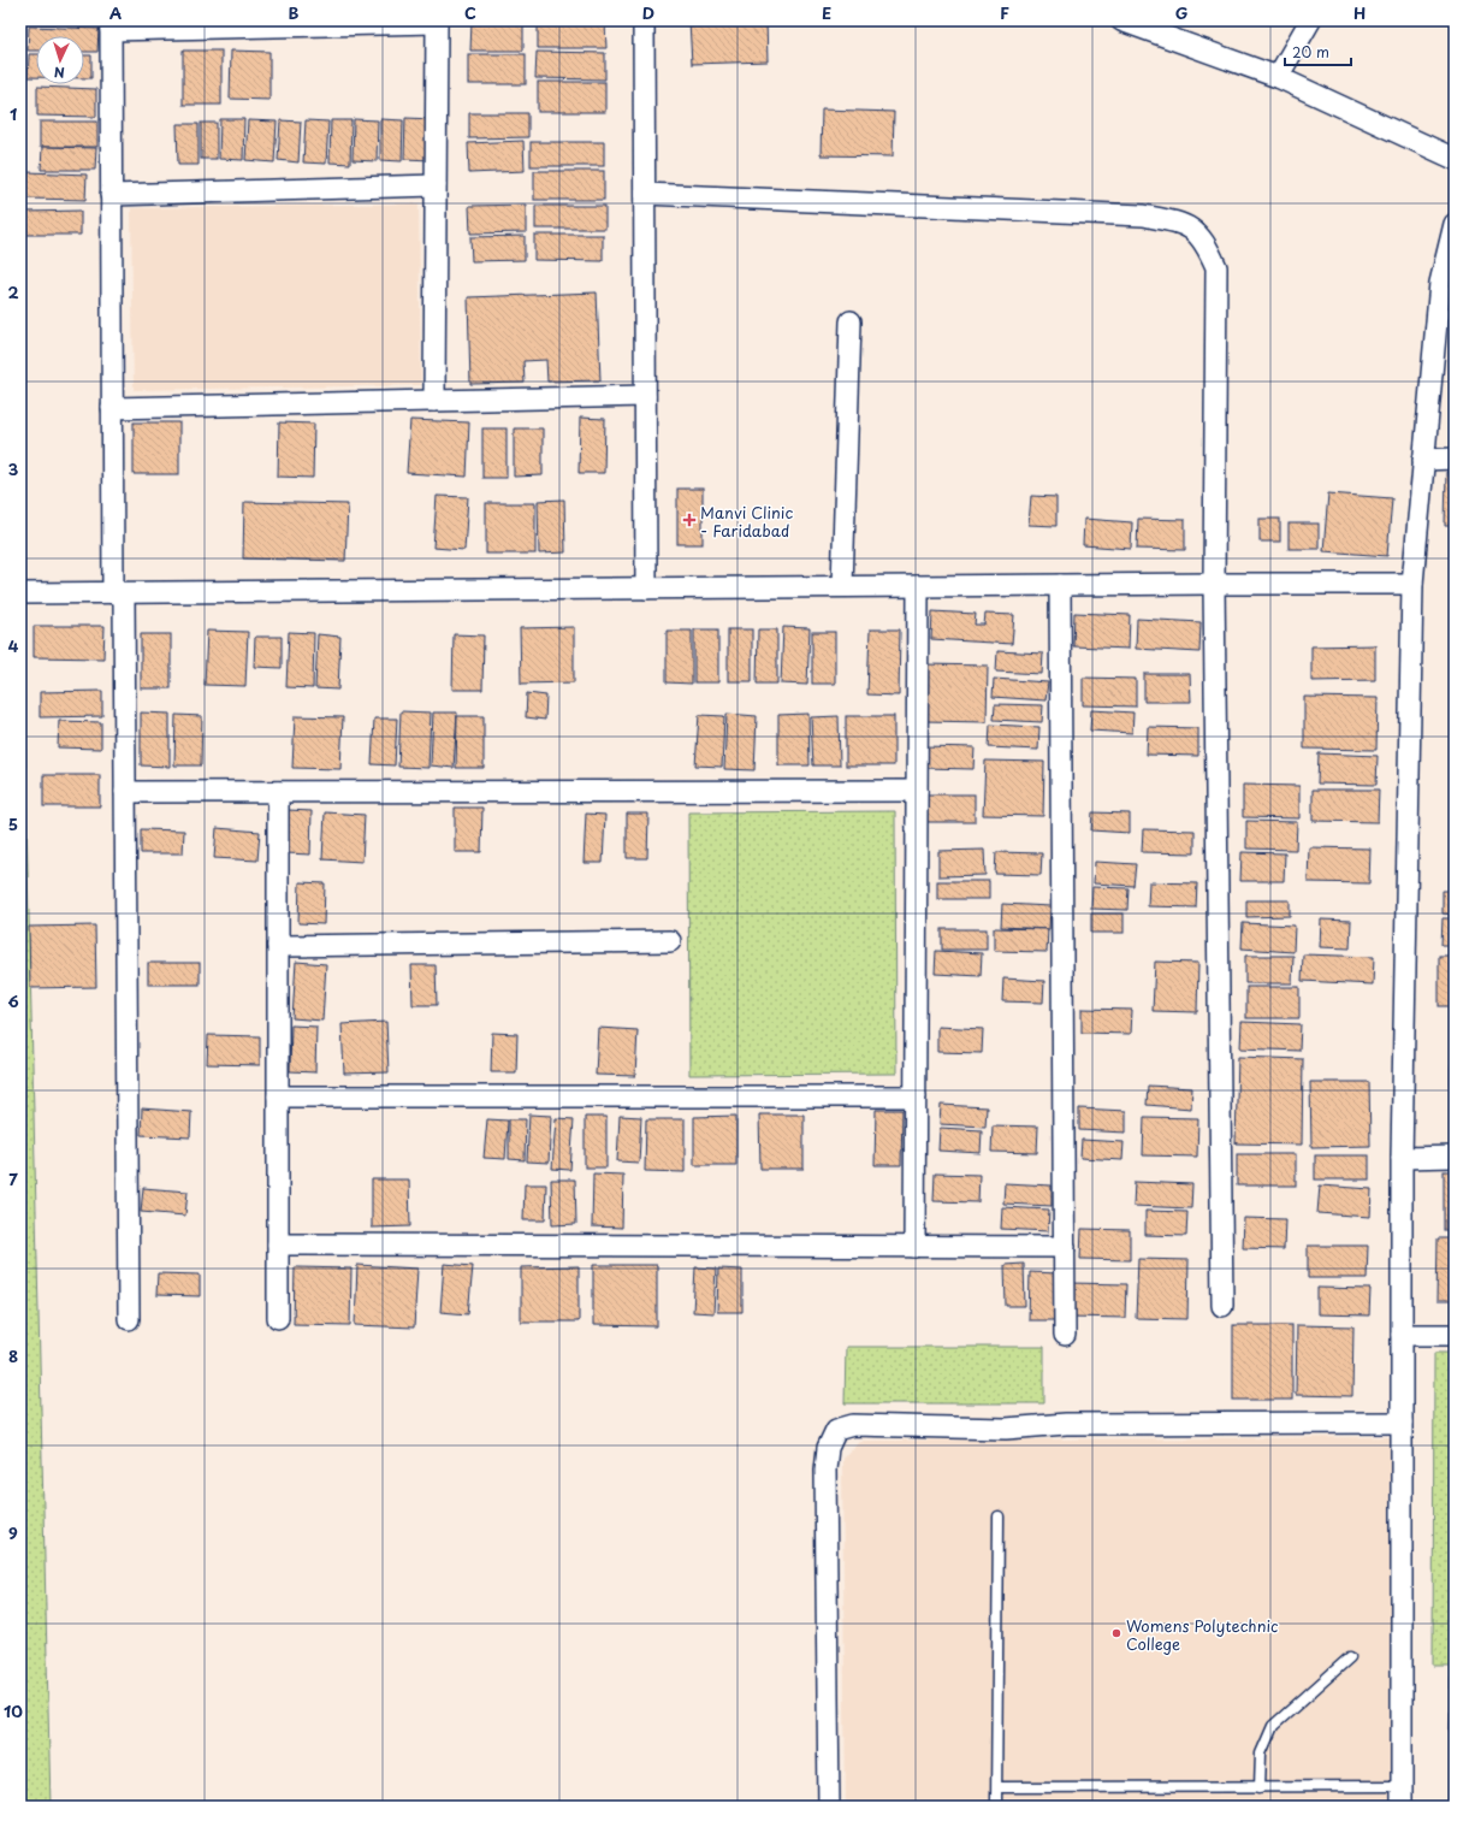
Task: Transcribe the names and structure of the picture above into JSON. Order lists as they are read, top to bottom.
{
  "places": {
    "health": ["Manvi Clinic - Faridabad"],
    "other": ["Womens Polytechnic College"]
  },
  "scale_bar": "20 m",
  "north": "bottom",
  "grid": {
    "columns": [
      "A",
      "B",
      "C",
      "D",
      "E",
      "F",
      "G",
      "H"
    ],
    "rows": [
      "1",
      "2",
      "3",
      "4",
      "5",
      "6",
      "7",
      "8",
      "9",
      "10"
    ]
  }
}
